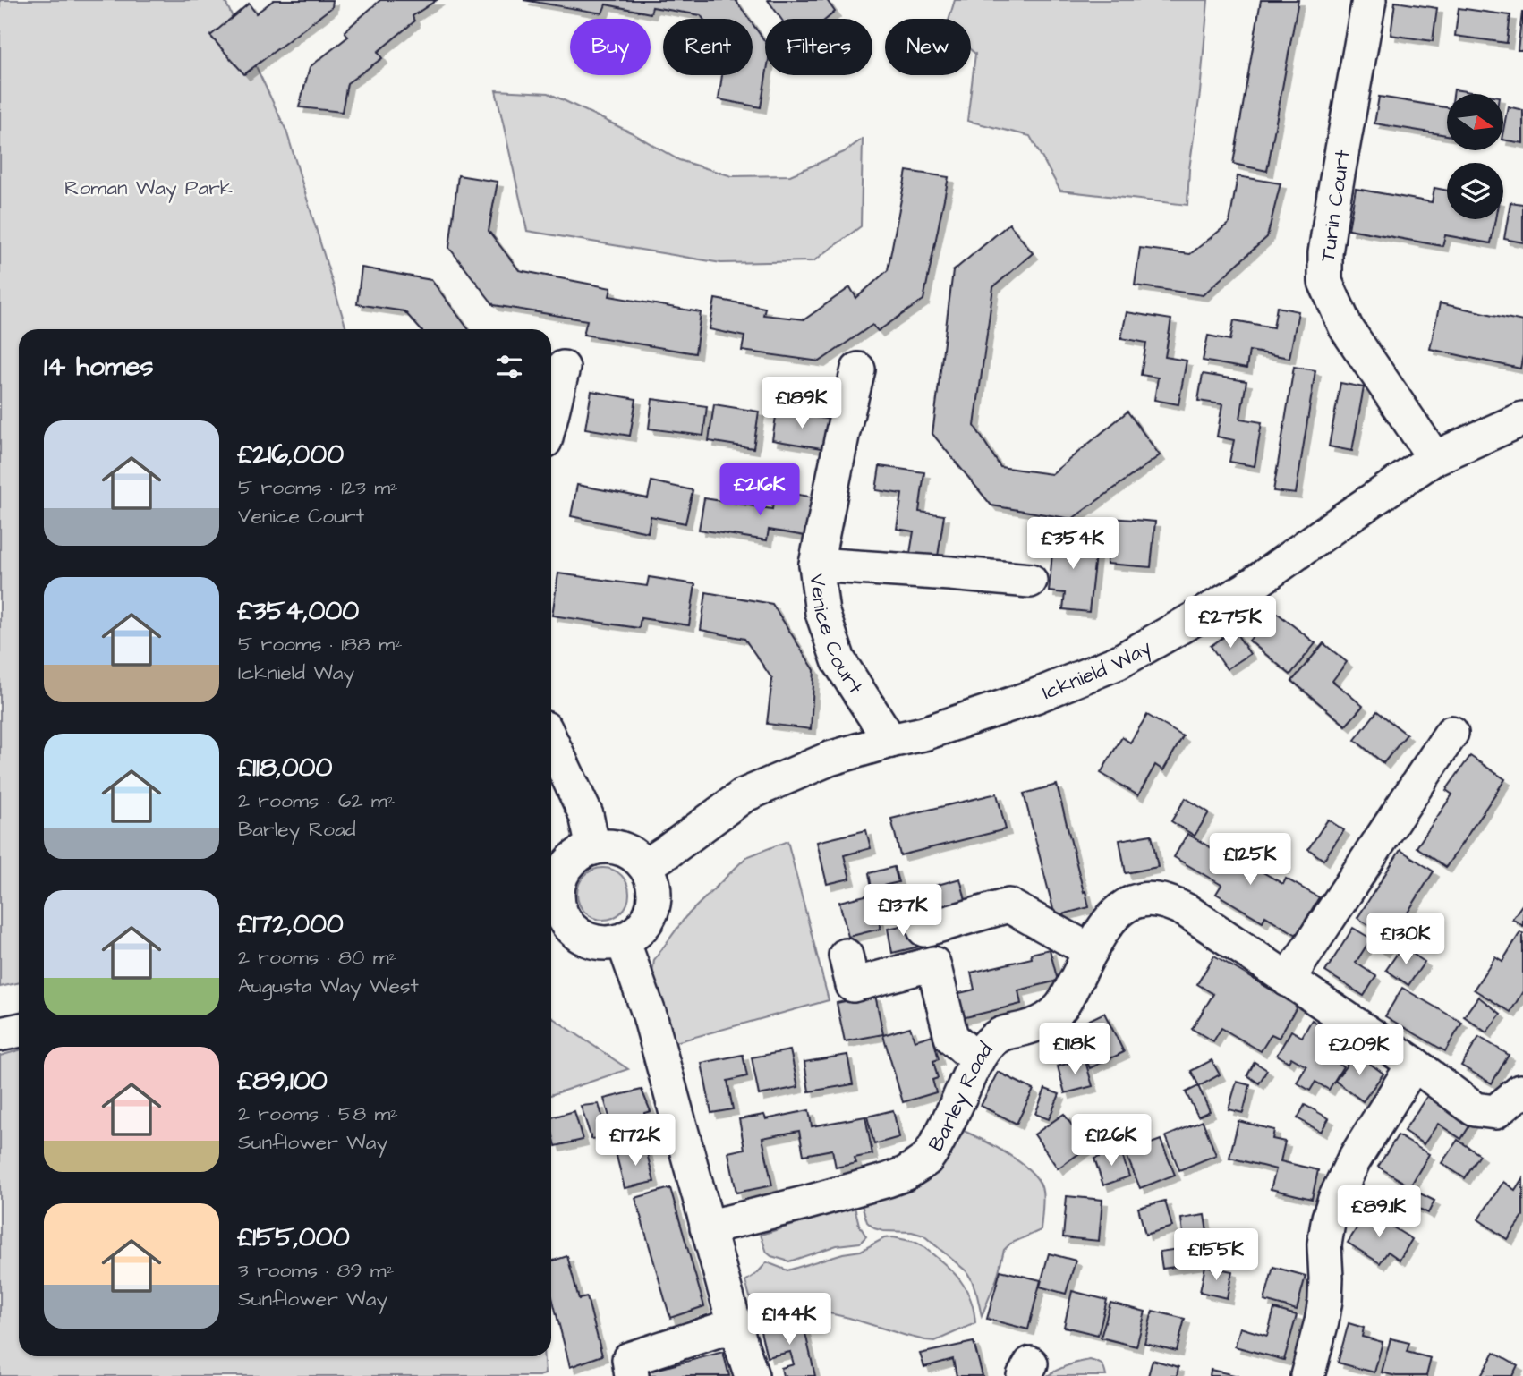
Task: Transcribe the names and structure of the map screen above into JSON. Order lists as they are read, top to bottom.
{
  "streets": {
    "street": [
      "Turin Court",
      "Venice Court",
      "Icknield Way",
      "Barley Road"
    ]
  },
  "crossings": [
    ["Turin Court", "Icknield Way"],
    ["Venice Court", "Icknield Way"]
  ],
  "parks": ["Roman Way Park"],
  "north": "right",
  "page": {
    "chip": [
      "Buy",
      "Rent",
      "Filters",
      "New"
    ],
    "heading": "14 homes",
    "price": [
      "£189K",
      "£216K",
      "£354K",
      "£275K",
      "£125K",
      "£137K",
      "£130K",
      "£118K",
      "£209K",
      "£172K",
      "£126K",
      "£89.1K",
      "£155K",
      "£144K"
    ],
    "list": [
      {
        "name": "£216,000",
        "note": "5 rooms · 123 m² · Venice Court"
      },
      {
        "name": "£354,000",
        "note": "5 rooms · 188 m² · Icknield Way"
      },
      {
        "name": "£118,000",
        "note": "2 rooms · 62 m² · Barley Road"
      },
      {
        "name": "£172,000",
        "note": "2 rooms · 80 m² · Augusta Way West"
      },
      {
        "name": "£89,100",
        "note": "2 rooms · 58 m² · Sunflower Way"
      },
      {
        "name": "£155,000",
        "note": "3 rooms · 89 m² · Sunflower Way"
      }
    ]
  }
}
